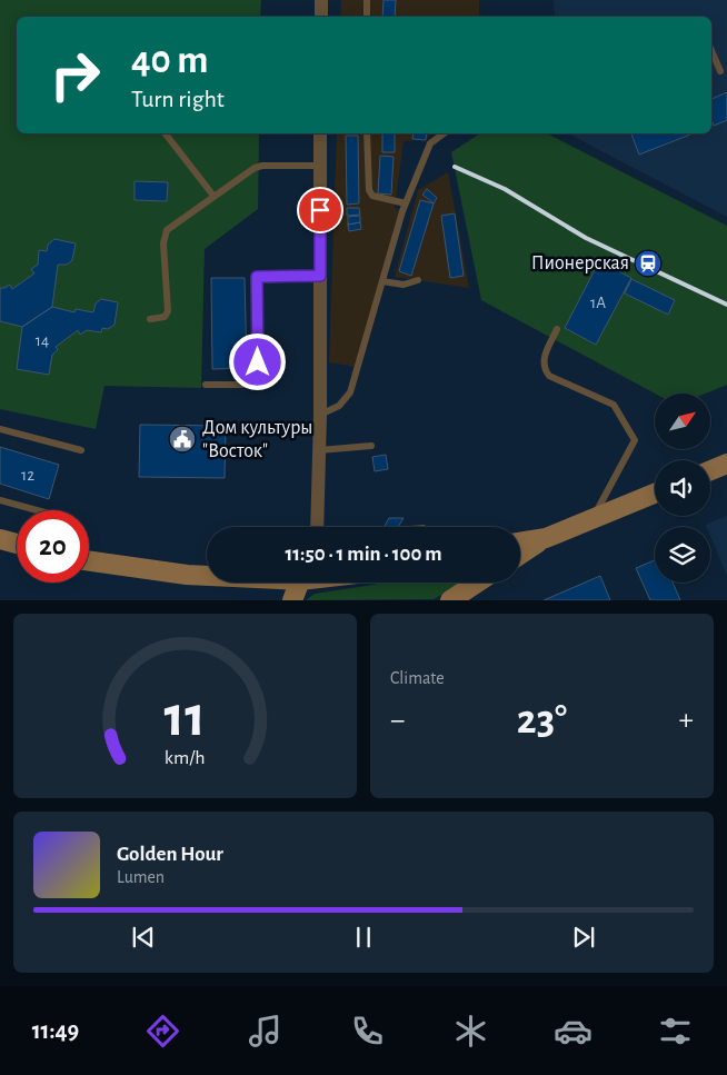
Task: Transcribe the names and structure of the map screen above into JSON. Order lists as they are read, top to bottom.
{
  "places": {
    "station": ["Пионерская"],
    "public building": ["Дом культуры \"Восток\""]
  },
  "house_numbers": ["1А", "14", "12"],
  "north": "top right",
  "page": {
    "turn": ["40 m", "Turn right"],
    "limit": "20",
    "trip": "11:50 · 1 min · 100 m",
    "tile": "Climate",
    "heat": ["−", "23°", "+"],
    "song": ["Golden Hour", "Lumen"],
    "tabs": "11:49",
    "gauge": ["11", "km/h"]
  }
}
